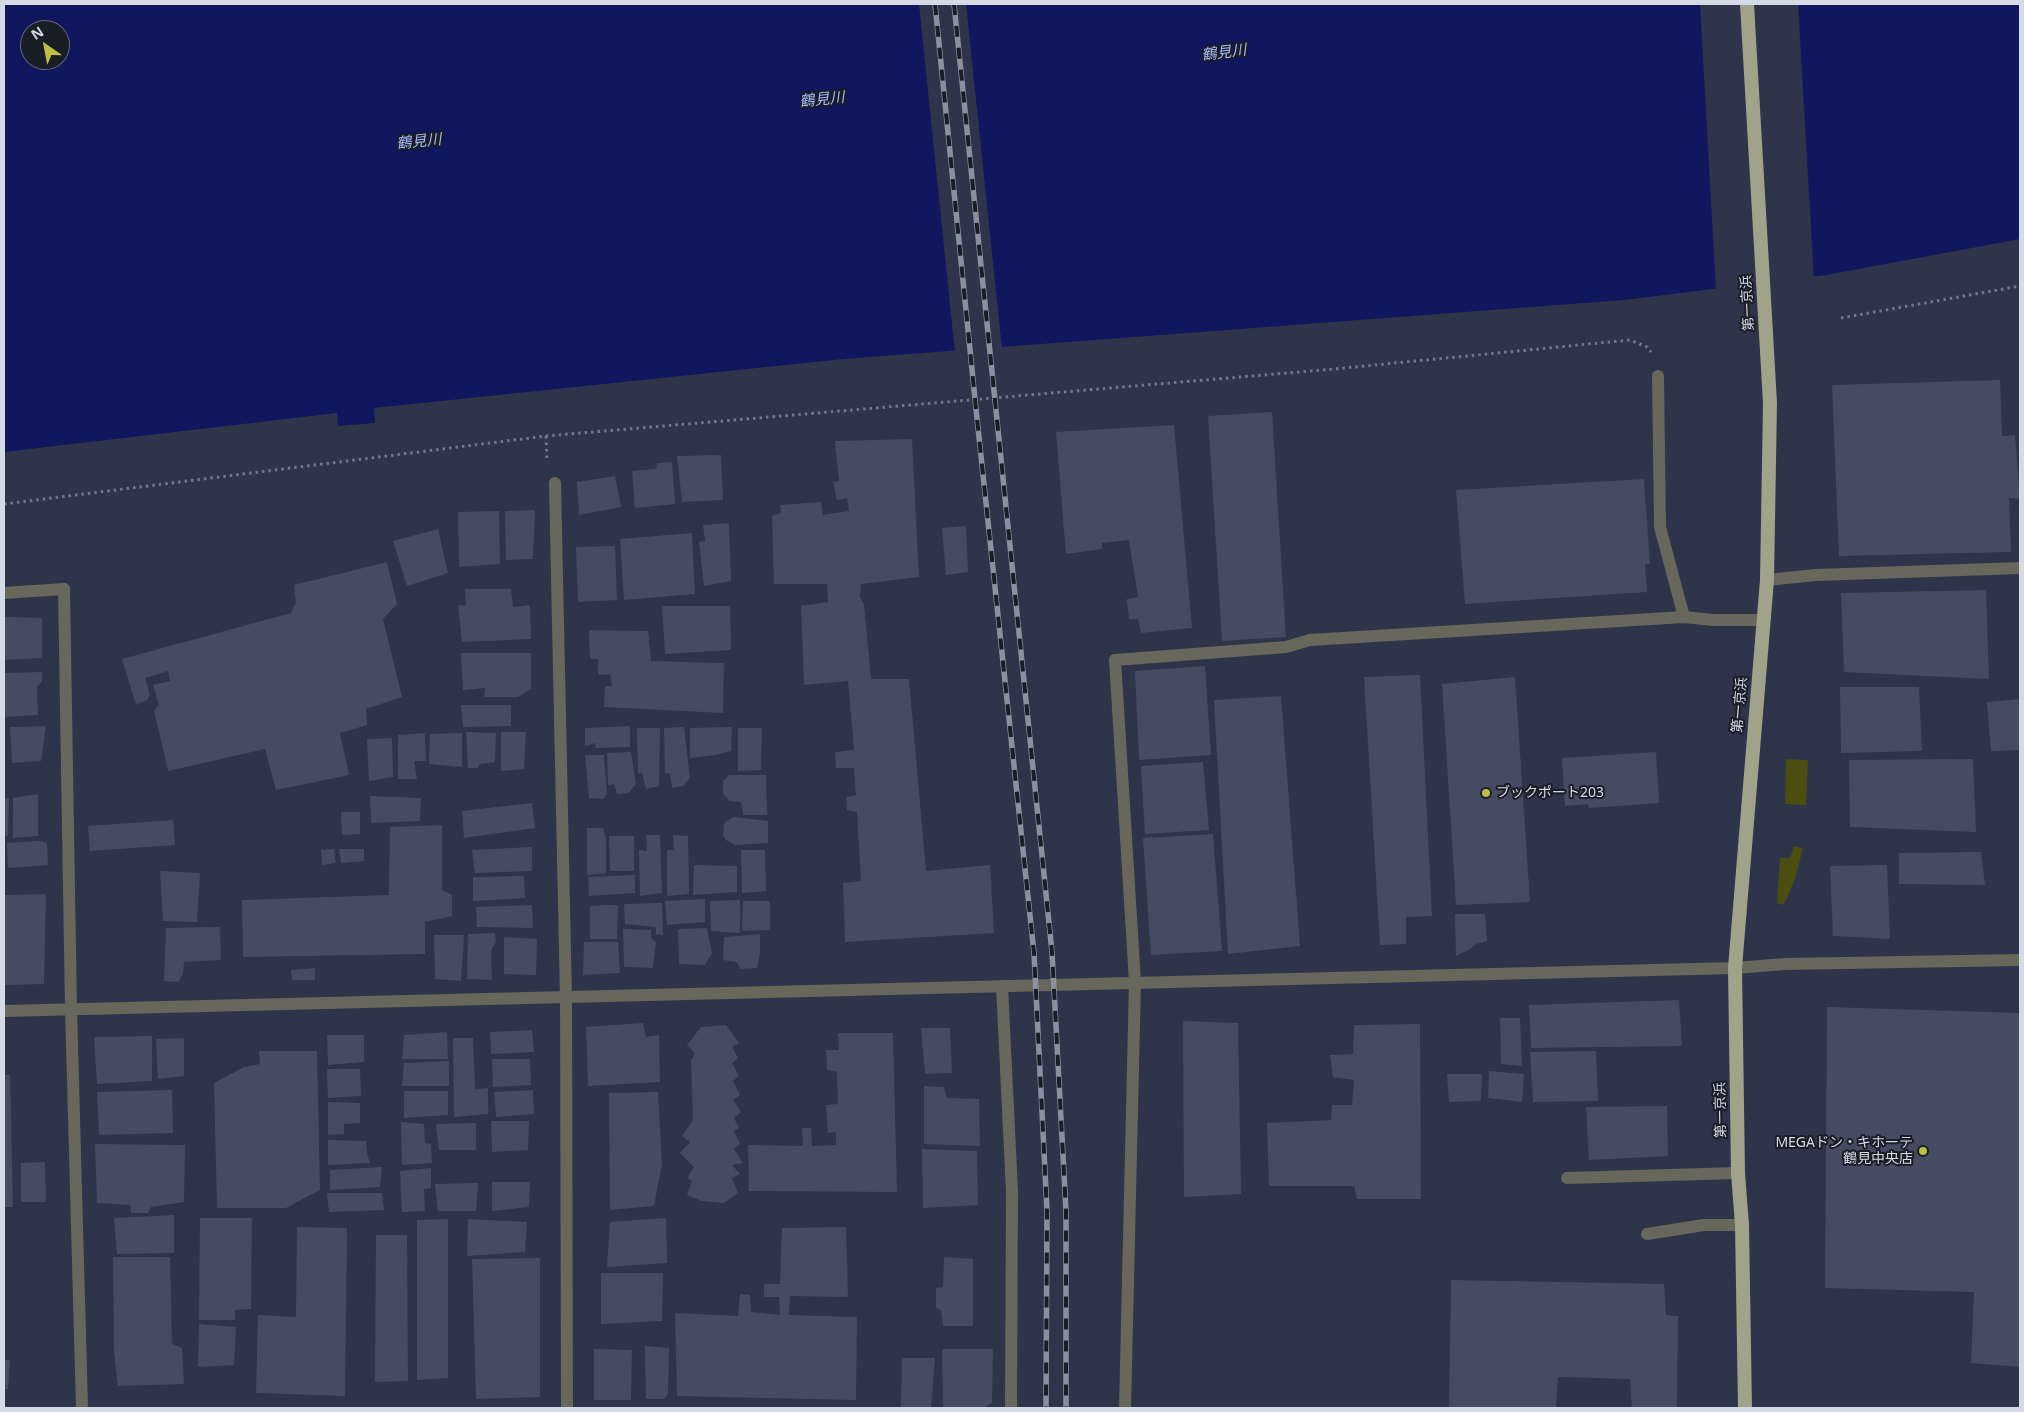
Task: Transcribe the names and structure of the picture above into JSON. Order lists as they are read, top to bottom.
{
  "streets": {
    "highway": ["第一京浜"]
  },
  "water": ["鶴見川"],
  "places": ["ブックポート203", "MEGAドン・キホーテ 鶴見中央店"],
  "north": "top left"
}
